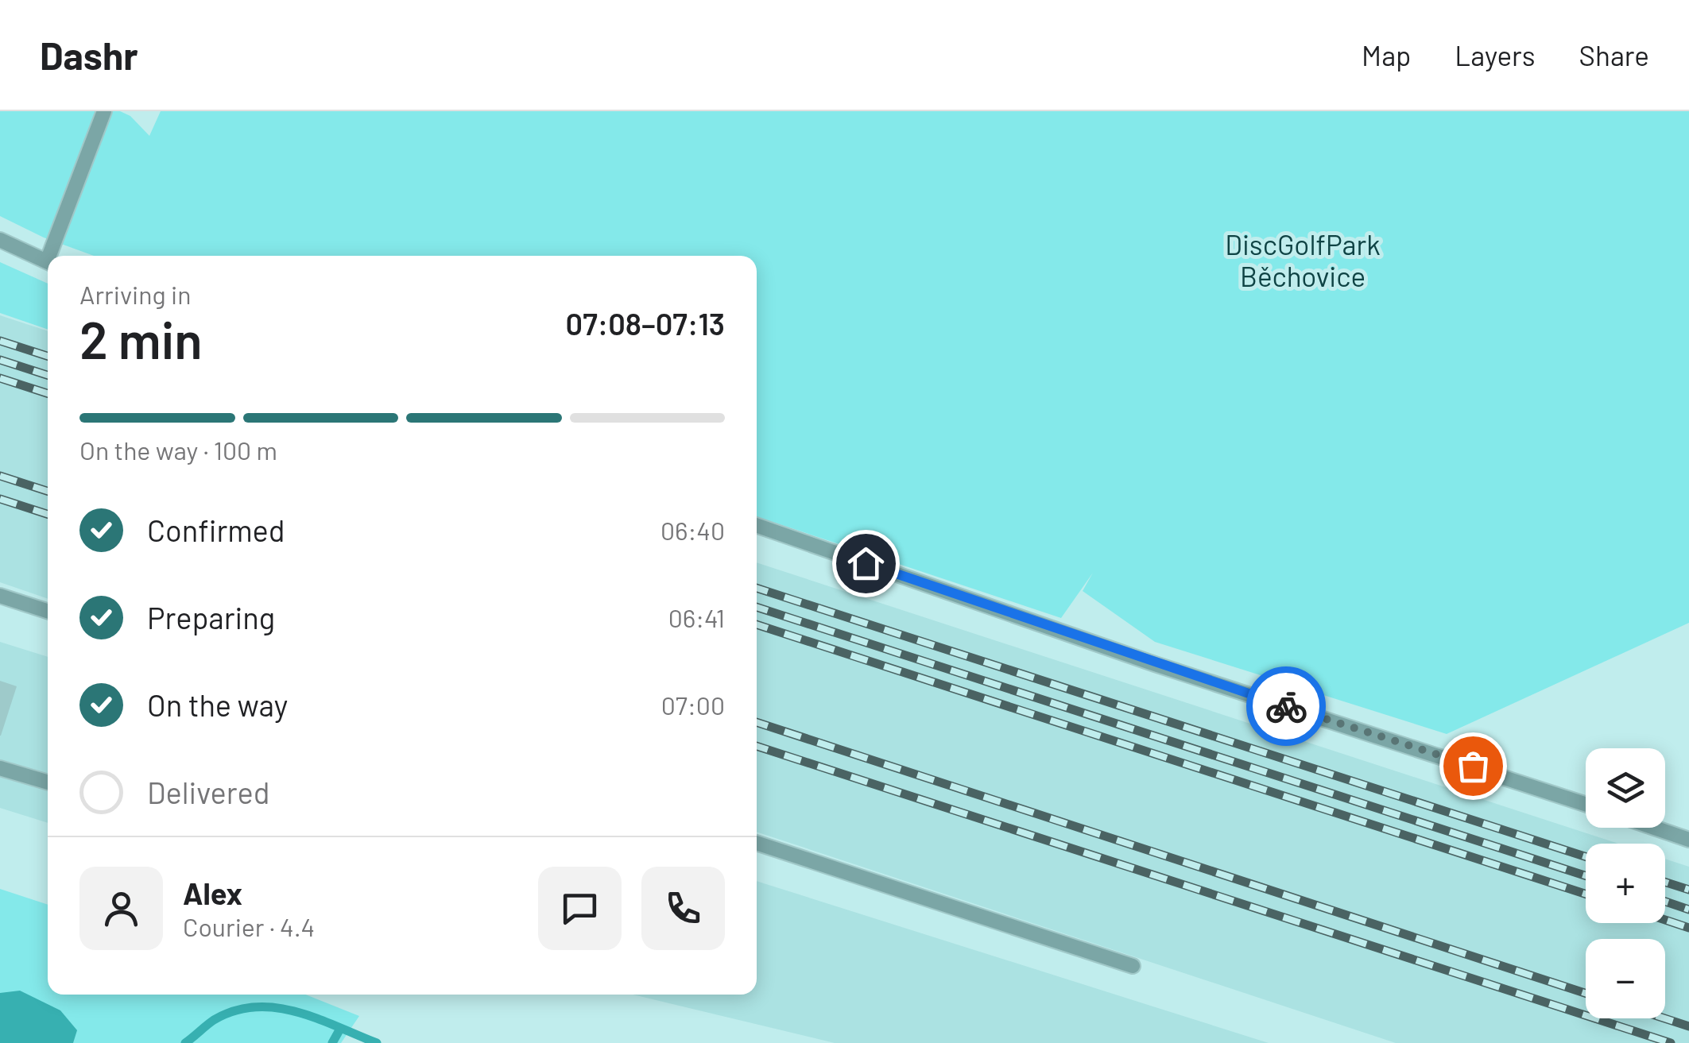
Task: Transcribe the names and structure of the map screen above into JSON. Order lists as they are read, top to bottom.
{
  "parks": ["DiscGolfPark Běchovice"],
  "page": {
    "header": "Dashr",
    "nav": ["Map", "Layers", "Share"],
    "heading": ["2 min", "Arriving in", "07:08–07:13"],
    "panel": ["Alex", "Courier · 4.4"],
    "bar": "On the way · 100 m",
    "list": [
      ["Confirmed", "06:40"],
      ["Preparing", "06:41"],
      ["On the way", "07:00"],
      "Delivered"
    ],
    "map_buttons": ["+", "−"]
  }
}
